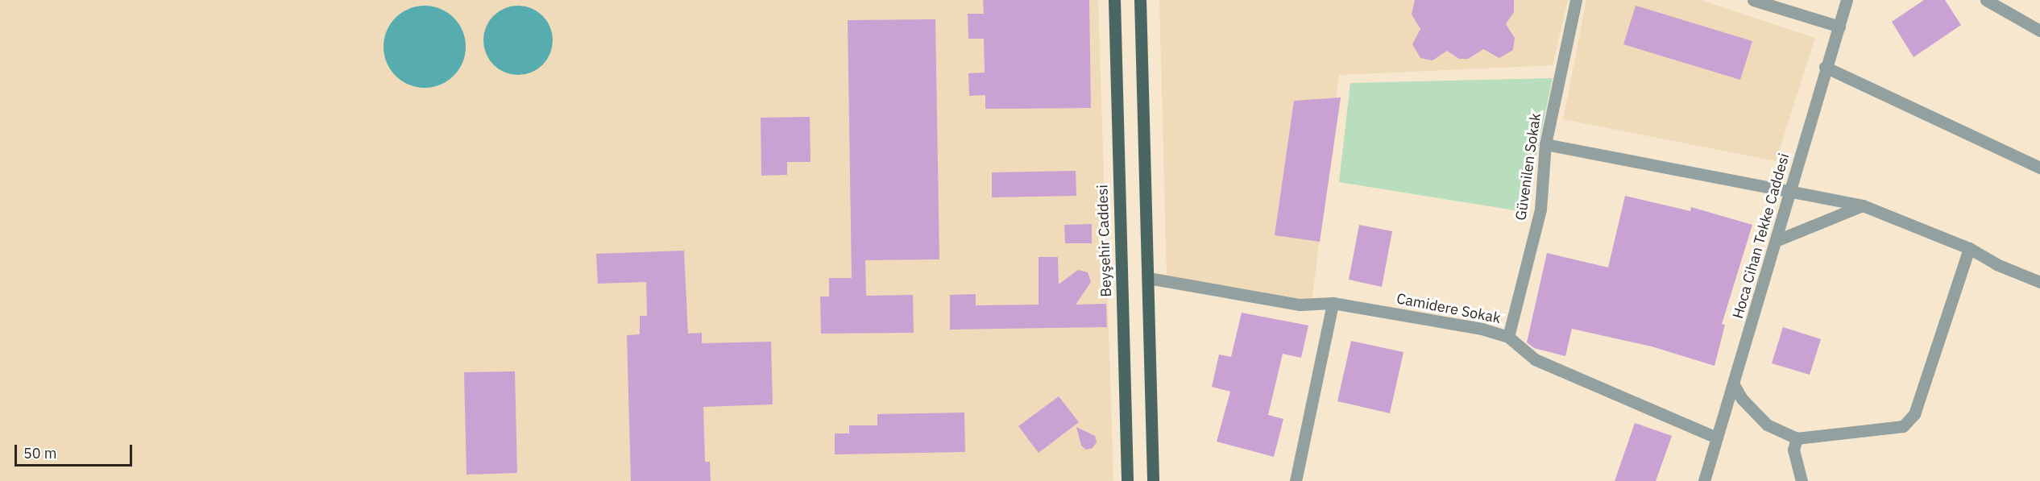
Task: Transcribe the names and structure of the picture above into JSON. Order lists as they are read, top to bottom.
{
  "streets": {
    "main road": ["Beyşehir Caddesi"],
    "street": ["Güvenilen Sokak", "Hoca Cihan Tekke Caddesi", "Camidere Sokak"]
  },
  "crossings": [
    ["Güvenilen Sokak", "Camidere Sokak"],
    ["Hoca Cihan Tekke Caddesi", "Camidere Sokak"]
  ],
  "scale_bar": "50 m"
}
